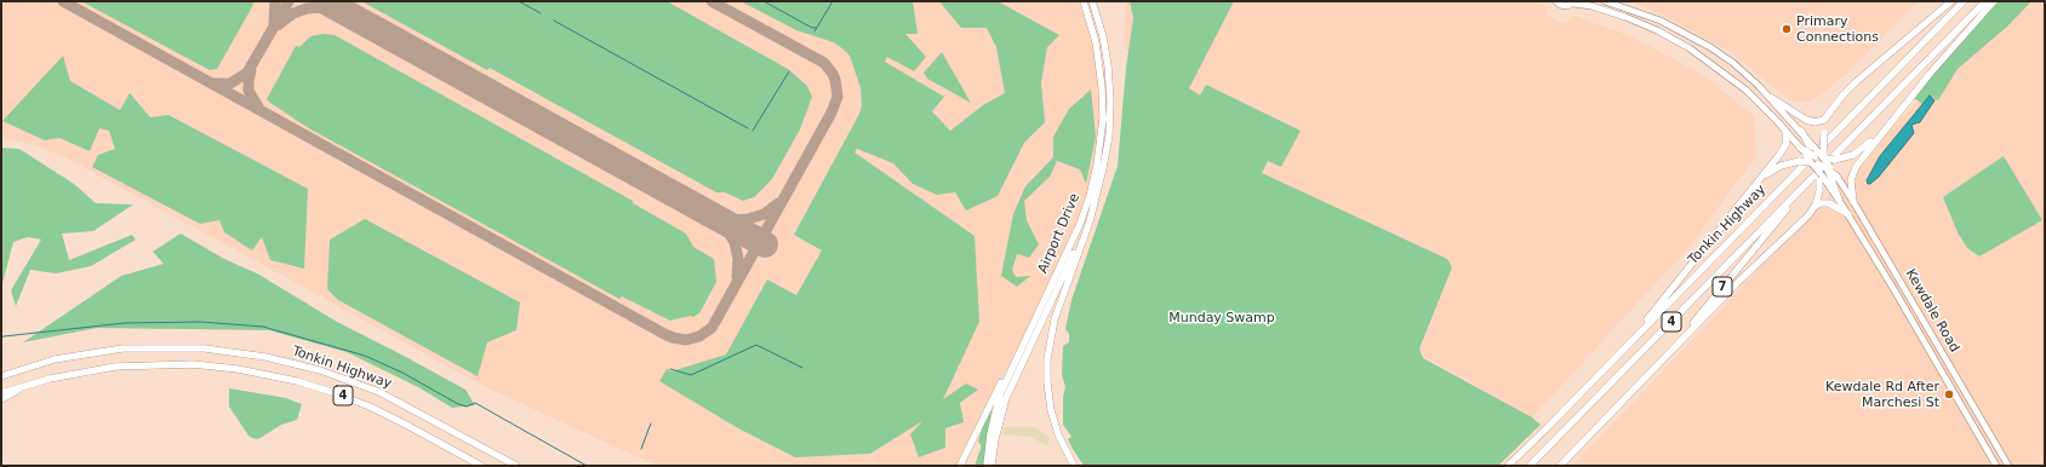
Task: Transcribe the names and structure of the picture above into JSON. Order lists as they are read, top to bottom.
{
  "streets": {
    "highway": [
      "Tonkin Highway",
      "Airport Drive",
      "7",
      "4"
    ],
    "main road": ["Kewdale Road"]
  },
  "crossings": [
    ["Tonkin Highway", "7"]
  ],
  "parks": ["Munday Swamp"],
  "places": ["Primary Connections", "Kewdale Rd After Marchesi St"]
}
